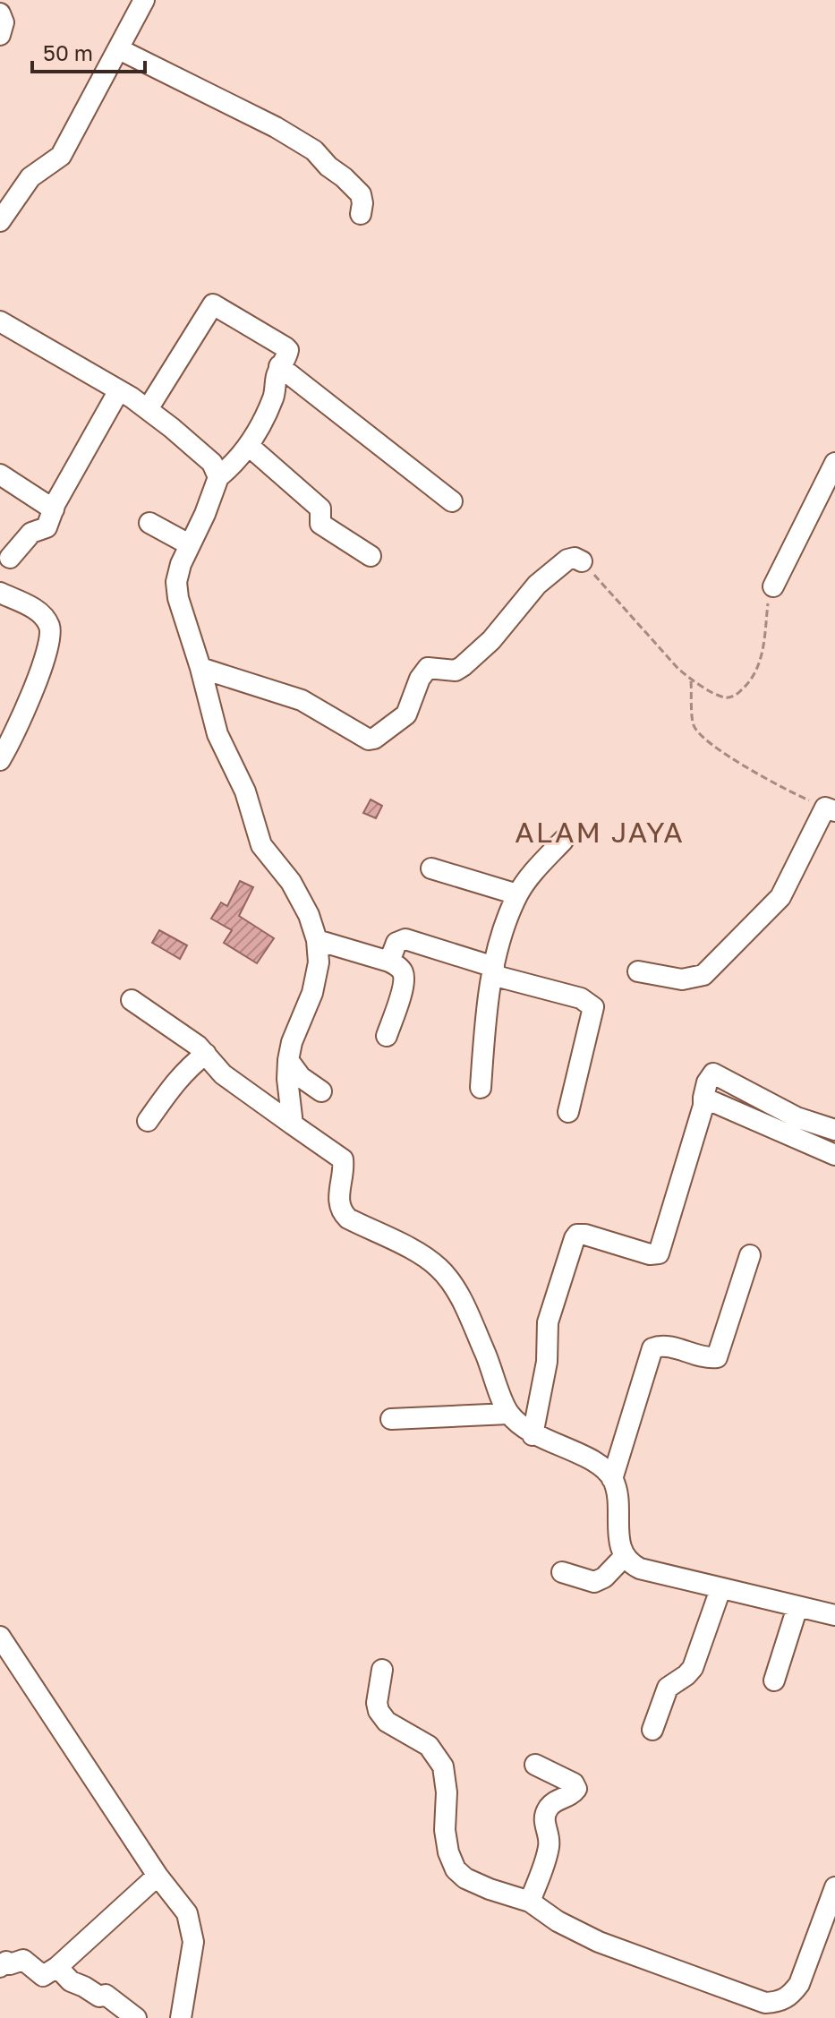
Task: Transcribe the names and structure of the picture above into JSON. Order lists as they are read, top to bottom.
{
  "districts": ["ALAM JAYA"],
  "scale_bar": "50 m"
}
